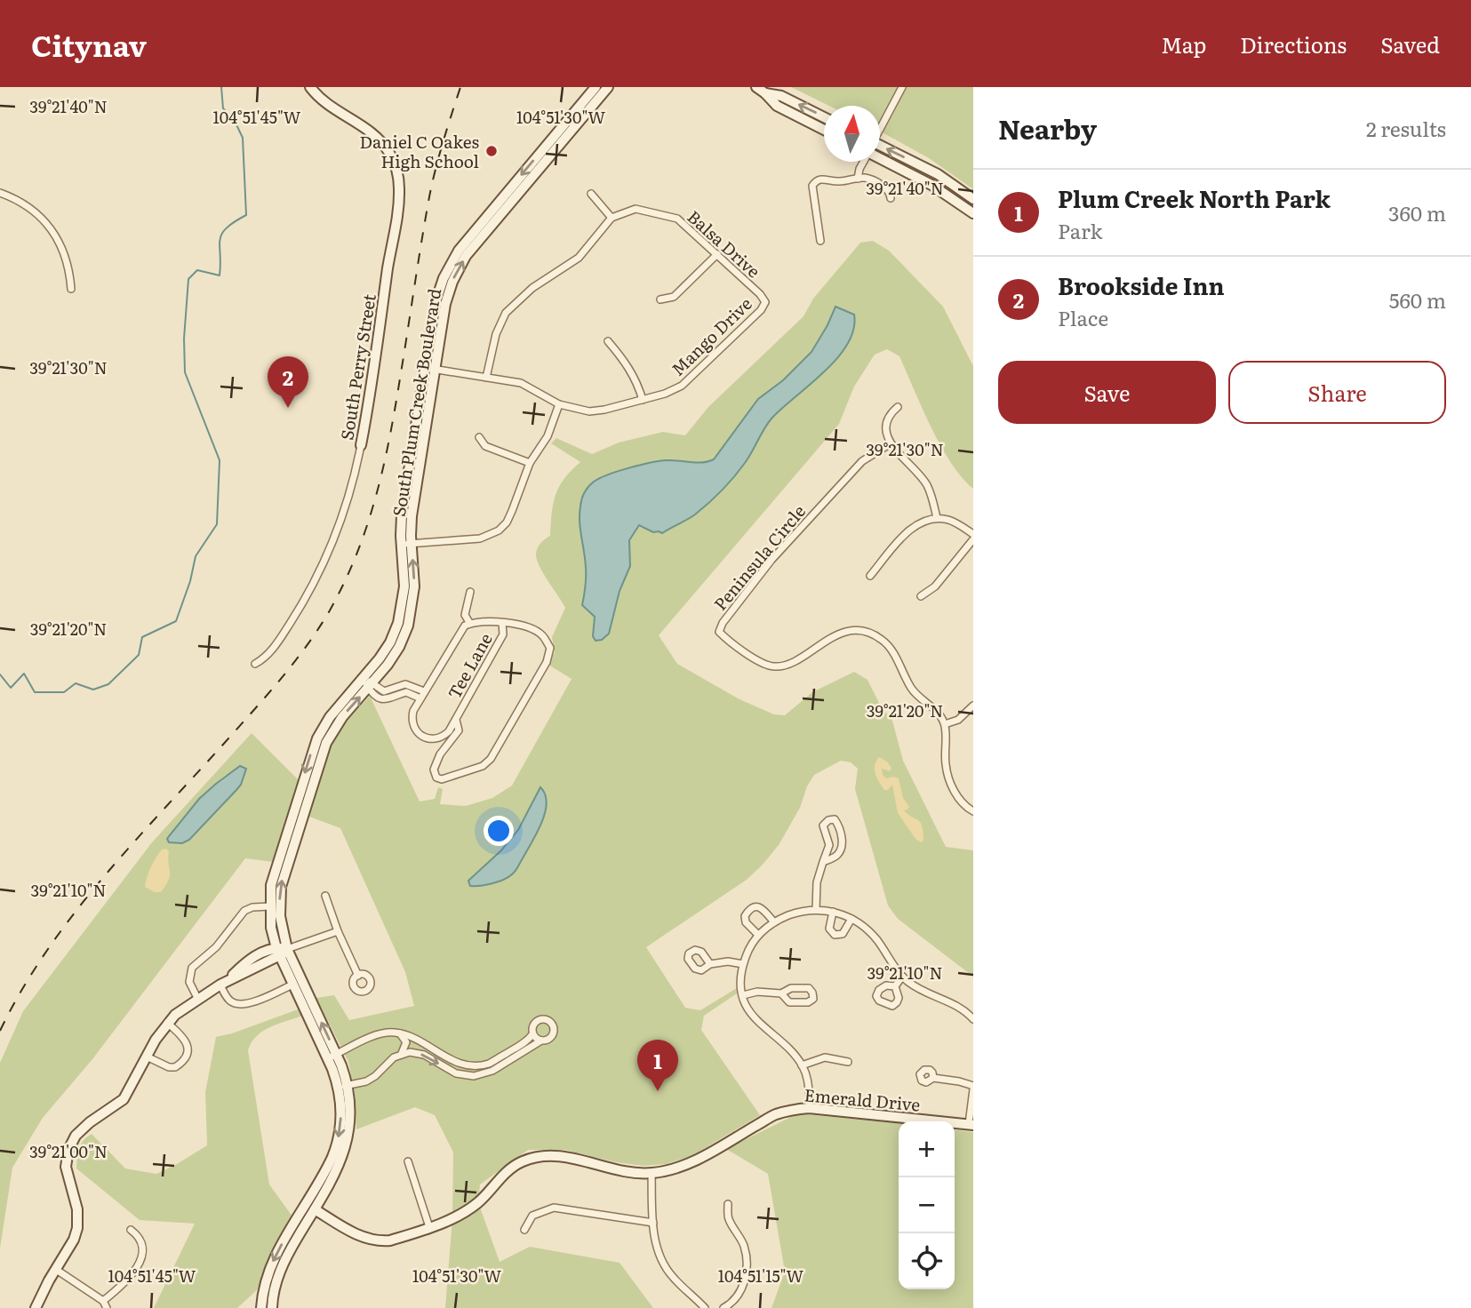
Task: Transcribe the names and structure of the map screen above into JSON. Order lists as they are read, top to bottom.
{
  "streets": {
    "street": [
      "Balsa Drive",
      "Mango Drive",
      "South Perry Street",
      "South Plum Creek Boulevard",
      "Peninsula Circle",
      "Tee Lane",
      "Emerald Drive"
    ]
  },
  "crossings": [
    ["Balsa Drive", "Mango Drive"],
    ["Mango Drive", "South Plum Creek Boulevard"],
    ["South Plum Creek Boulevard", "Emerald Drive"]
  ],
  "places": ["Daniel C Oakes High School"],
  "north": "top",
  "page": {
    "header": "Citynav",
    "nav": ["Map", "Directions", "Saved"],
    "heading": ["Nearby", "2 results"],
    "list": [
      {
        "mark": "1",
        "name": "Plum Creek North Park",
        "note": "Park",
        "value": "360 m"
      },
      {
        "mark": "2",
        "name": "Brookside Inn",
        "note": "Place",
        "value": "560 m"
      }
    ],
    "buttons": ["Save", "Share"],
    "pins": ["2", "1"],
    "map_buttons": ["+", "−"]
  },
  "coordinates": [
    "39°21'40\"N",
    "104°51'45\"W",
    "104°51'30\"W",
    "39°21'30\"N",
    "39°21'20\"N",
    "39°21'10\"N",
    "39°21'00\"N",
    "104°51'15\"W"
  ]
}
